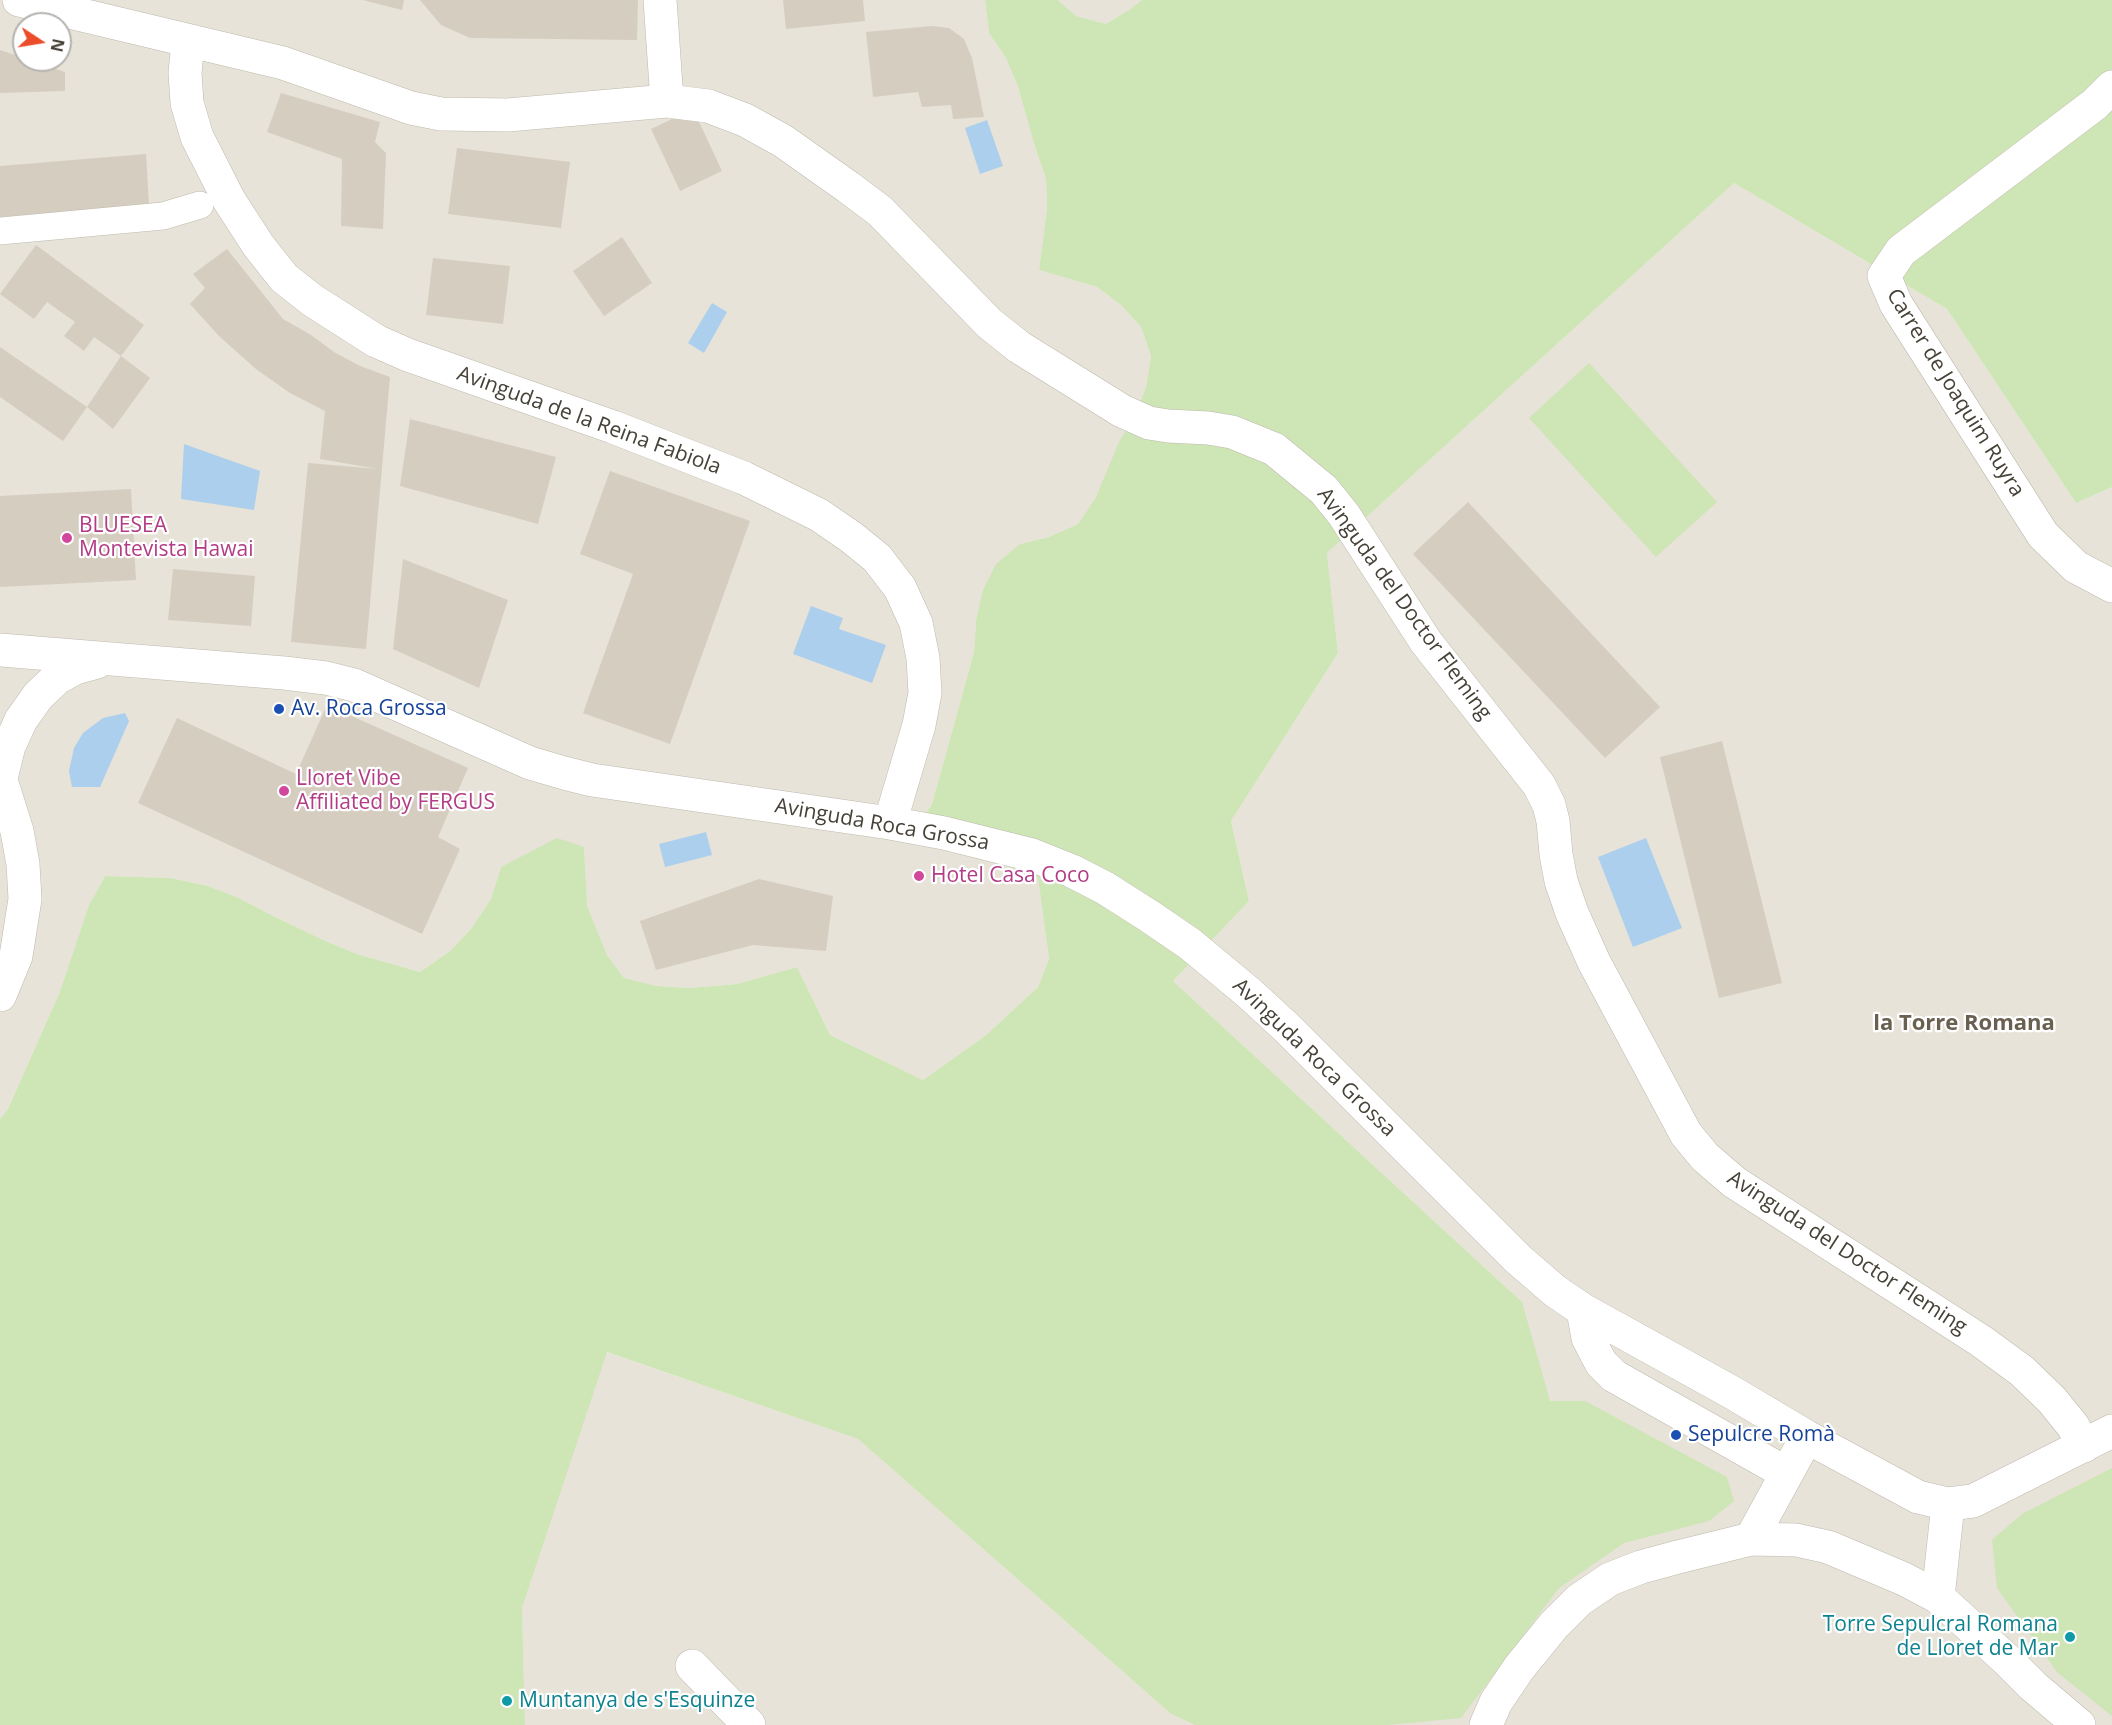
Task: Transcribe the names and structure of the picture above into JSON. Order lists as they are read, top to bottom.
{
  "streets": {
    "street": [
      "Carrer de Joaquim Ruyra",
      "Avinguda de la Reina Fabiola",
      "Avinguda del Doctor Fleming",
      "Avinguda Roca Grossa"
    ]
  },
  "crossings": [
    ["Avinguda de la Reina Fabiola", "Avinguda del Doctor Fleming"],
    ["Avinguda de la Reina Fabiola", "Avinguda Roca Grossa"],
    ["Avinguda del Doctor Fleming", "Avinguda Roca Grossa"]
  ],
  "districts": ["la Torre Romana"],
  "places": [
    "BLUESEA Montevista Hawai",
    "Av. Roca Grossa",
    "Lloret Vibe Affiliated by FERGUS",
    "Hotel Casa Coco",
    "Sepulcre Romà",
    "Torre Sepulcral Romana de Lloret de Mar",
    "Muntanya de s'Esquinze"
  ],
  "north": "right"
}
